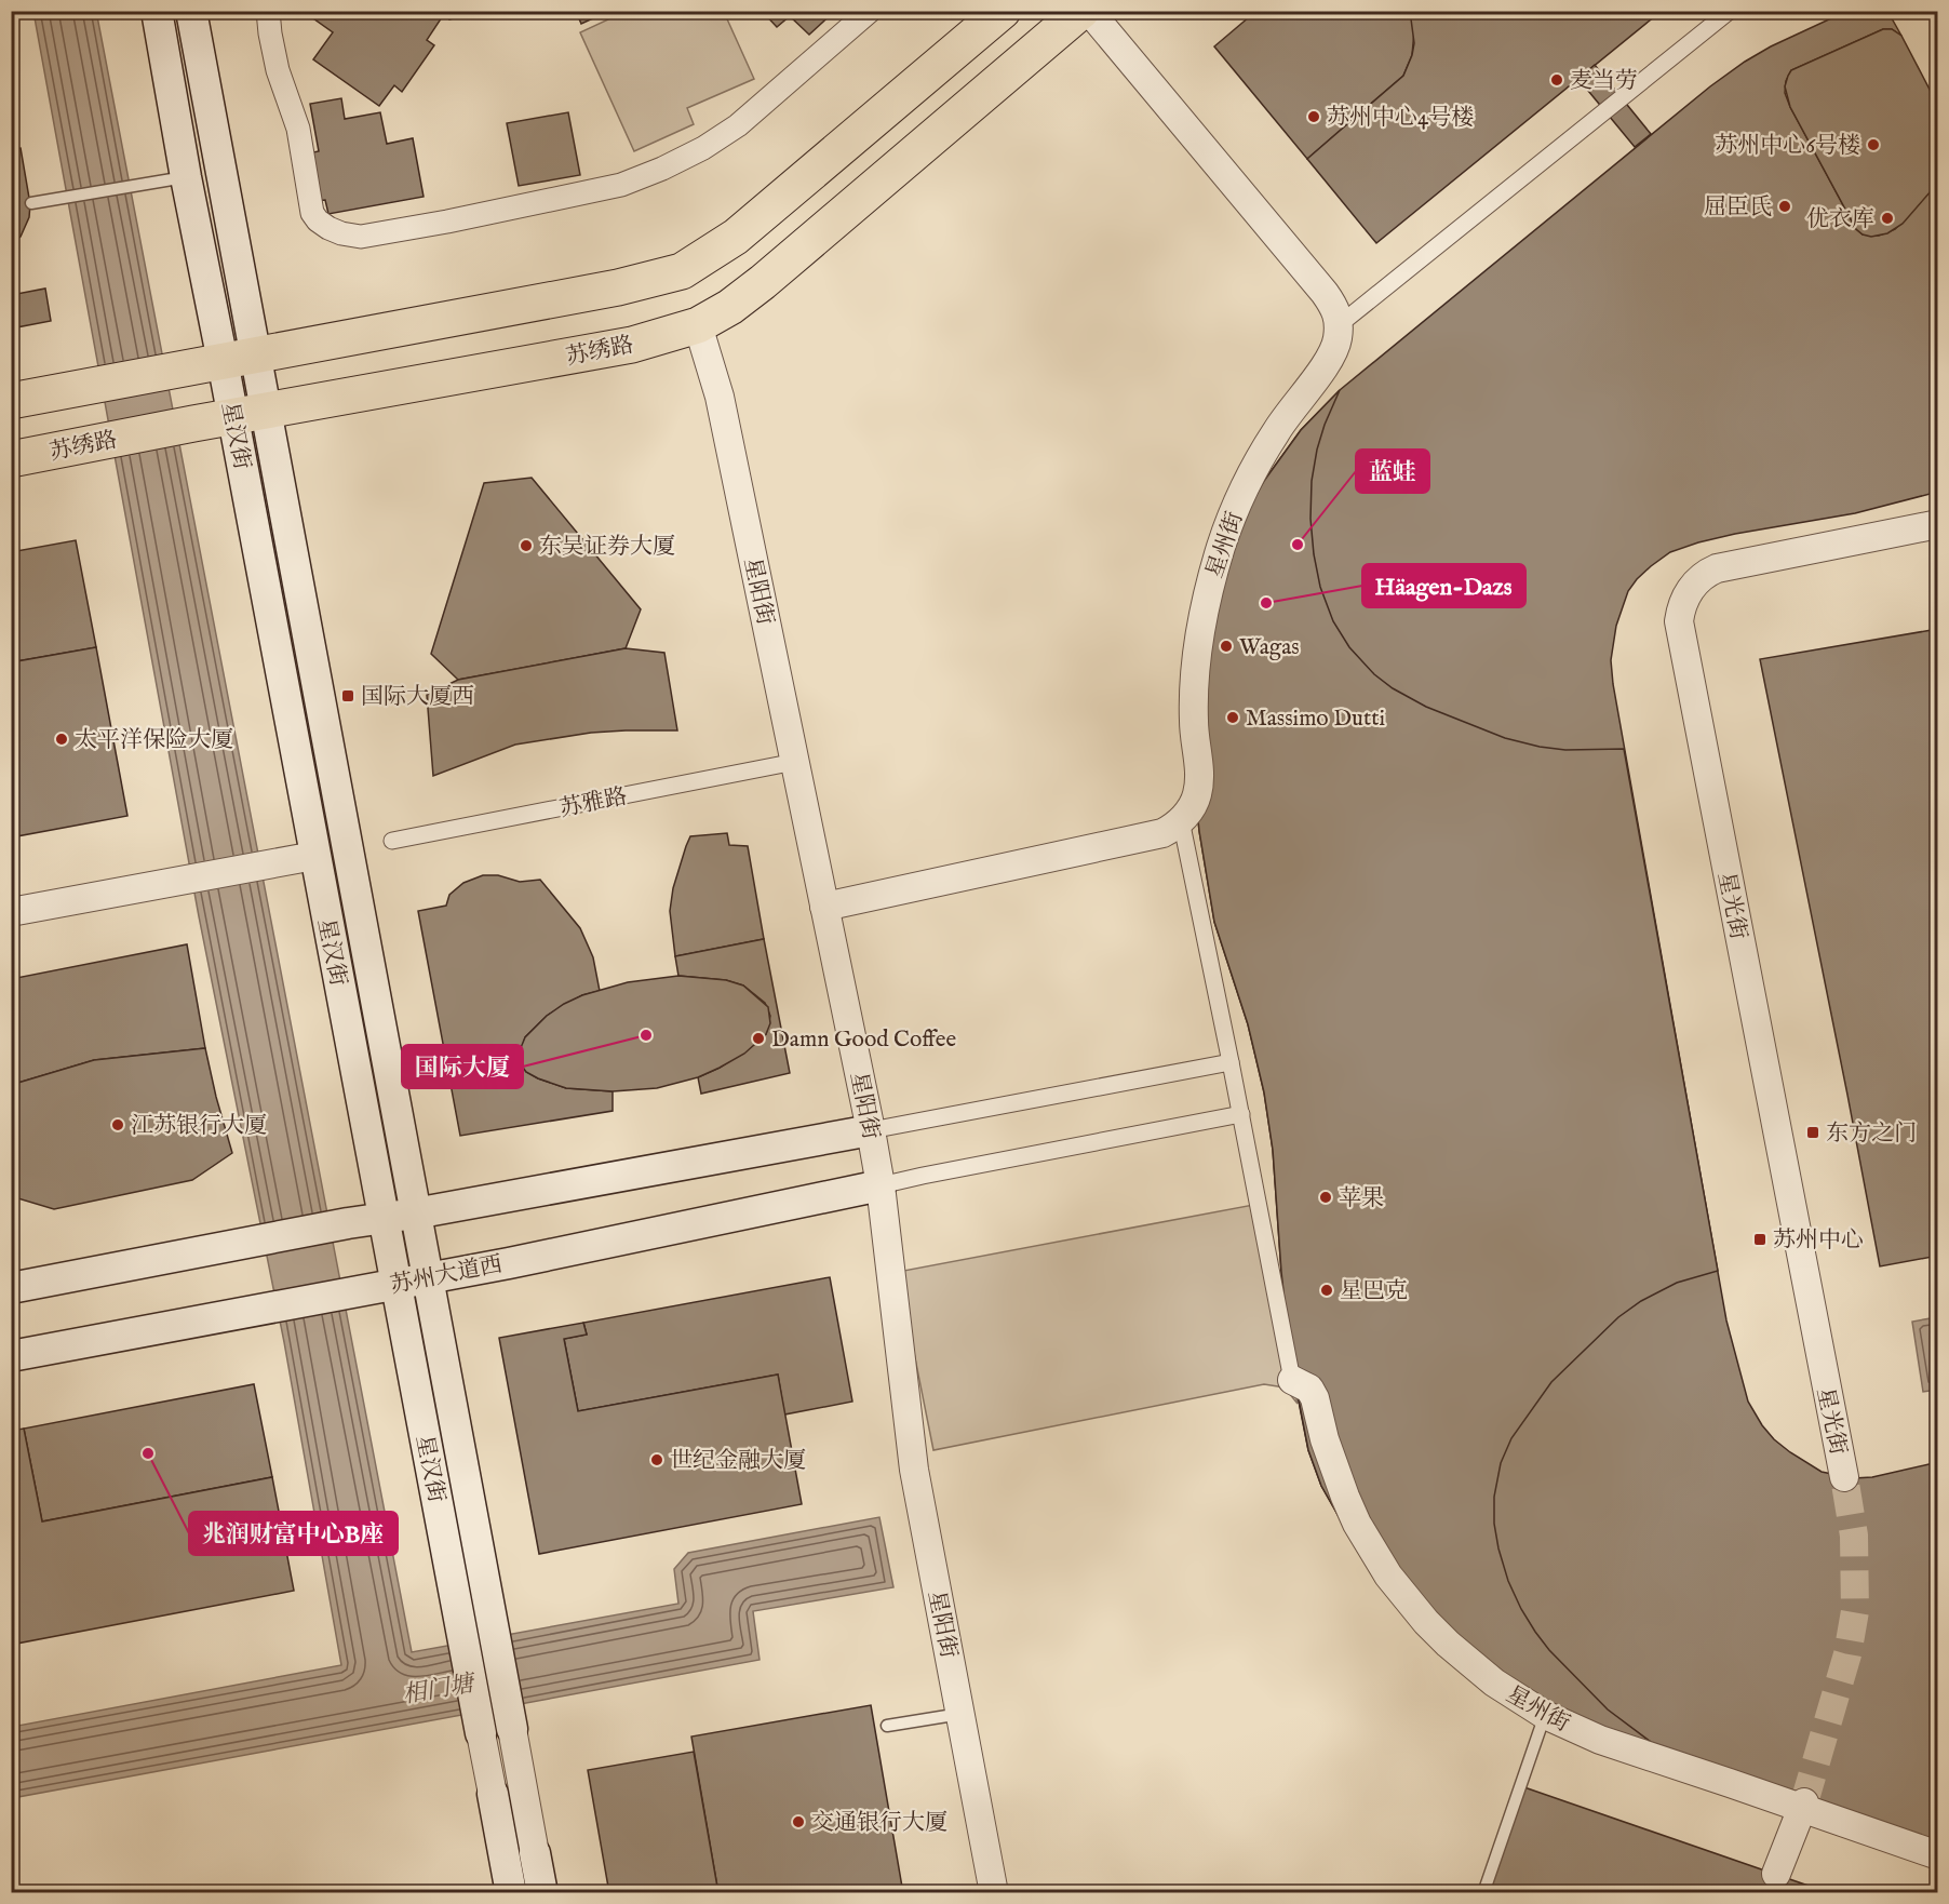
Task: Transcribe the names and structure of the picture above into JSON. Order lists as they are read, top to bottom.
{
  "streets": {
    "main road": ["苏绣路", "星汉街", "苏州大道西"],
    "street": [
      "星州街",
      "星阳街",
      "苏雅路",
      "星光街"
    ]
  },
  "crossings": [
    ["苏绣路", "星汉街"],
    ["苏绣路", "星阳街"],
    ["星汉街", "苏州大道西"],
    ["星阳街", "苏雅路"],
    ["星阳街", "苏州大道西"]
  ],
  "water": ["相门塘"],
  "places": {
    "other": [
      "麦当劳",
      "苏州中心4号楼",
      "苏州中心6号楼",
      "屈臣氏",
      "优衣库",
      "蓝蛙",
      "东吴证券大厦",
      "Häagen-Dazs",
      "Wagas",
      "Massimo Dutti",
      "太平洋保险大厦",
      "国际大厦",
      "Damn Good Coffee",
      "江苏银行大厦",
      "苹果",
      "星巴克",
      "兆润财富中心B座",
      "世纪金融大厦",
      "交通银行大厦"
    ],
    "transit": ["国际大厦西", "东方之门", "苏州中心"]
  }
}
